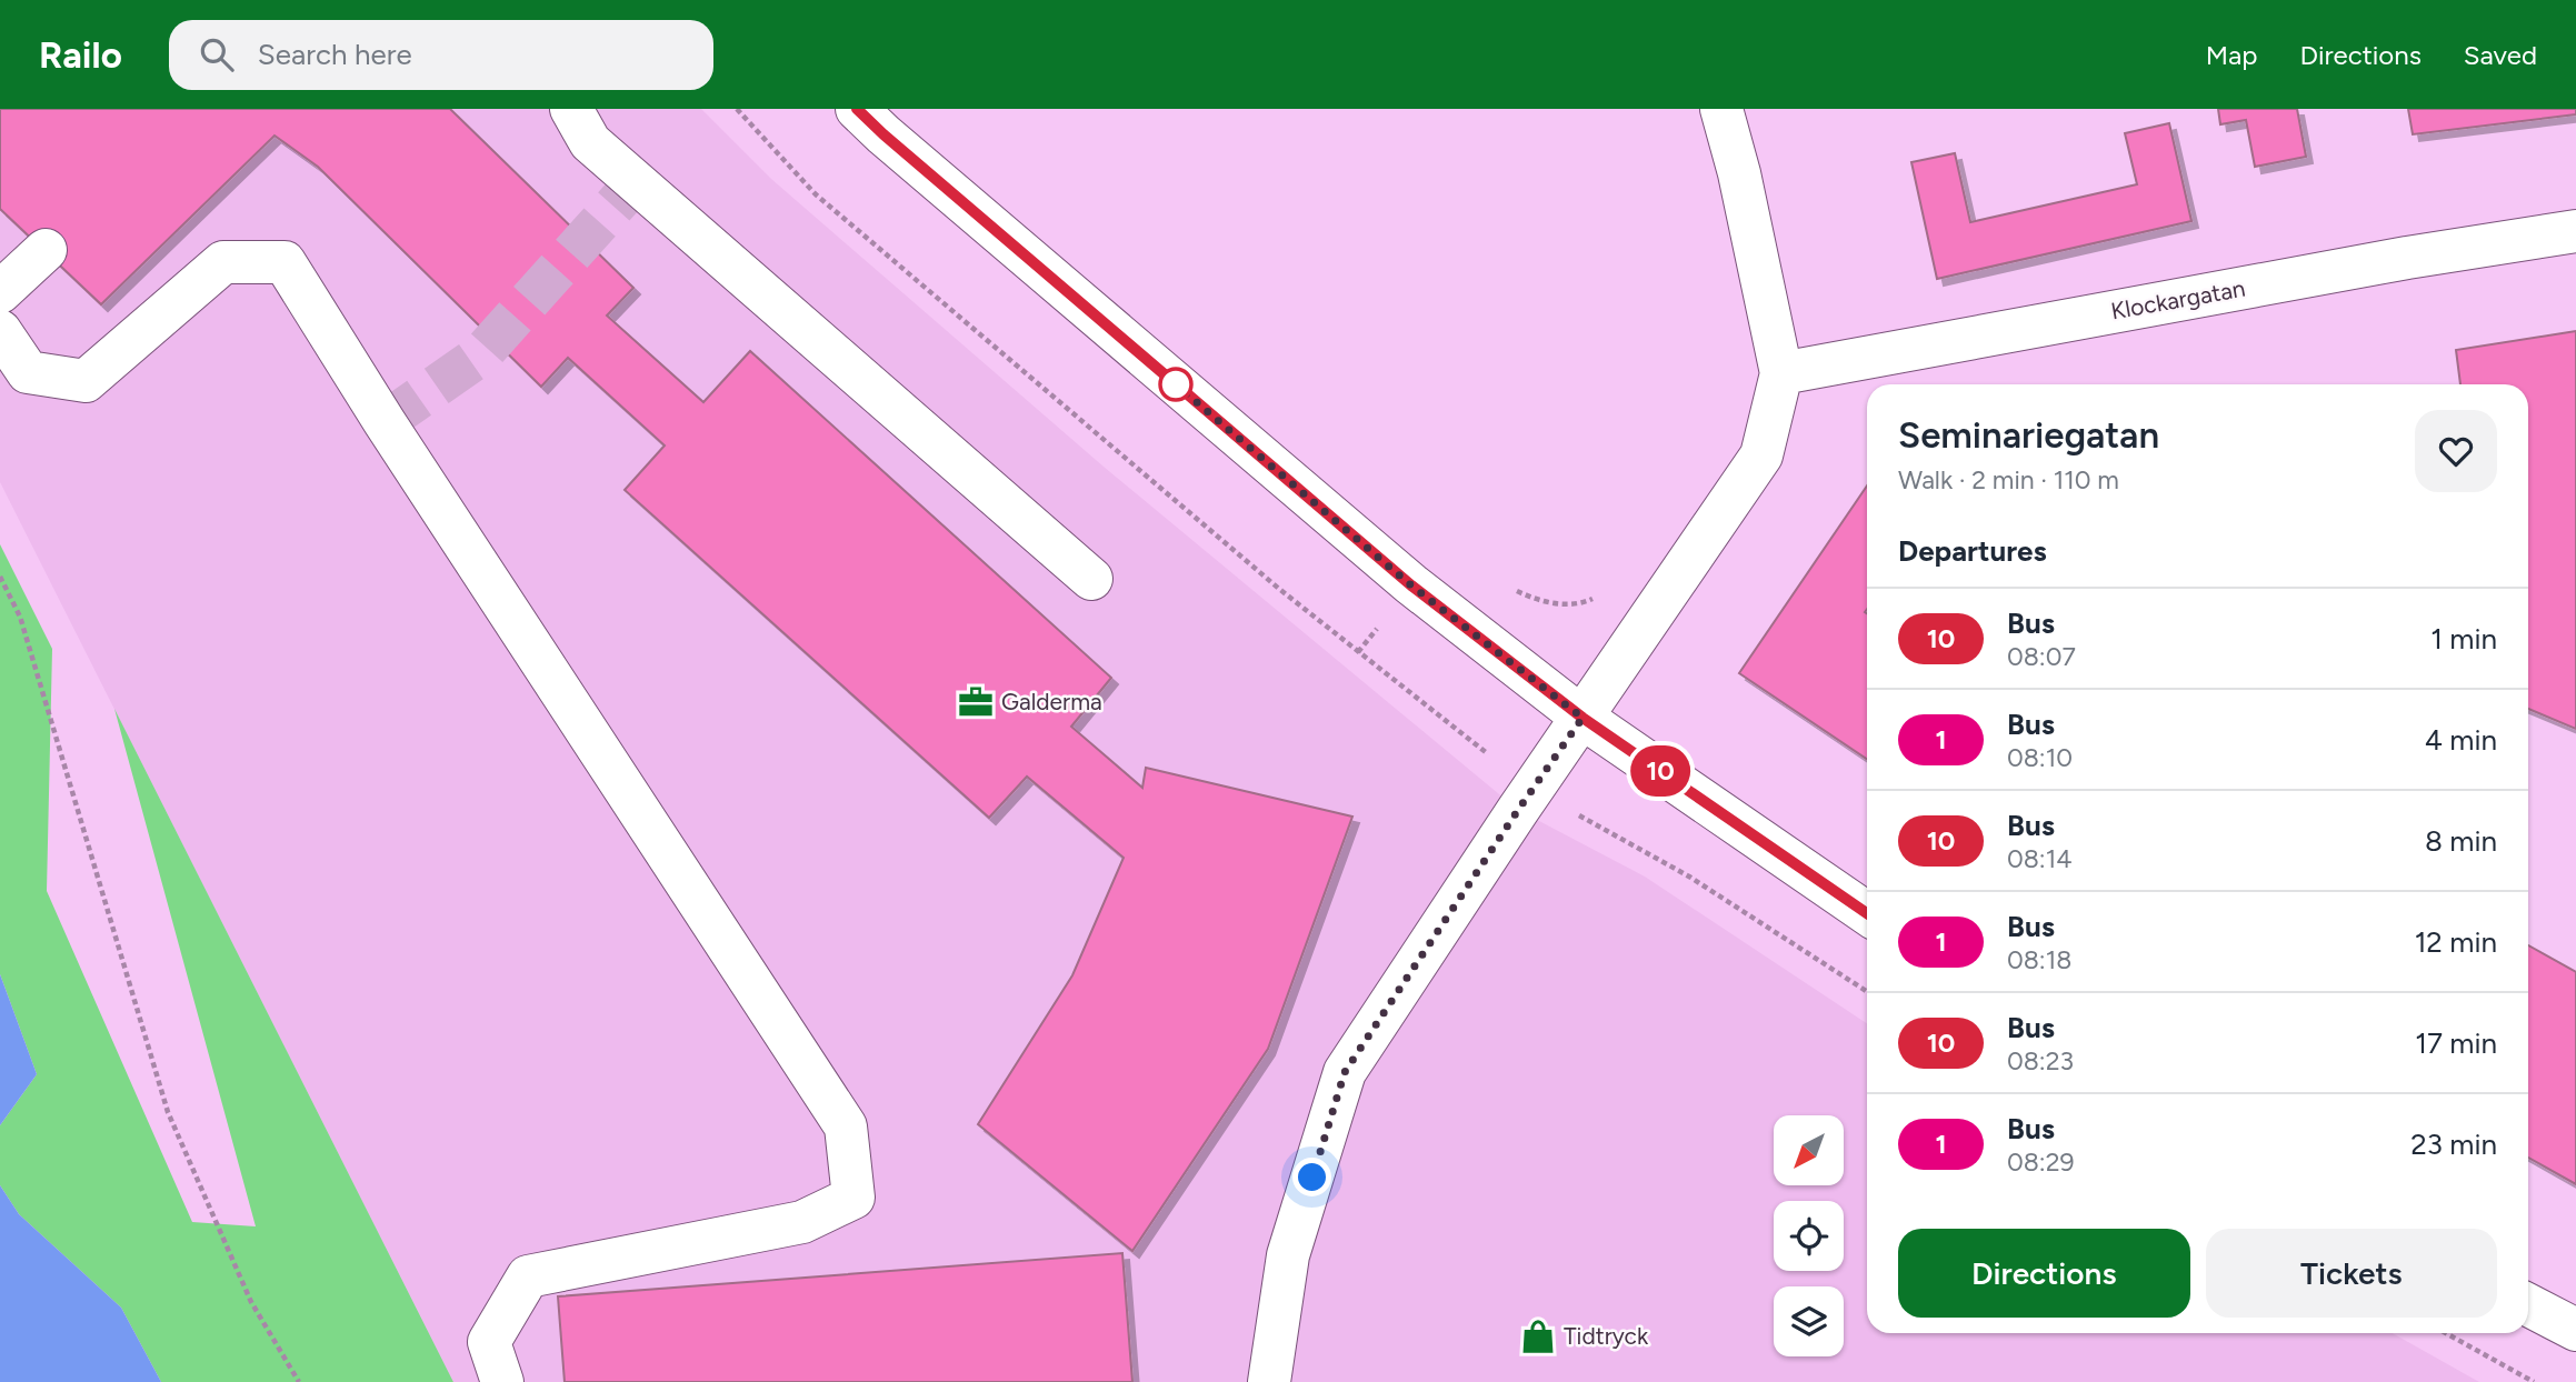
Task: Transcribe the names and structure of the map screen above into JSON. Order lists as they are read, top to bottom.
{
  "streets": {
    "street": ["Klockargatan"]
  },
  "places": {
    "office": ["Galderma"],
    "shop": ["Tidtryck"]
  },
  "lines": ["bus line 10"],
  "north": "bottom left",
  "page": {
    "header": "Railo",
    "search": "Search here",
    "nav": ["Map", "Directions", "Saved"],
    "on_map": "10",
    "heading": [
      ["Seminariegatan", "Walk · 2 min · 110 m"],
      "Departures"
    ],
    "list": [
      {
        "mark": "10",
        "name": "Bus",
        "note": "08:07",
        "value": "1 min"
      },
      {
        "mark": "1",
        "name": "Bus",
        "note": "08:10",
        "value": "4 min"
      },
      {
        "mark": "10",
        "name": "Bus",
        "note": "08:14",
        "value": "8 min"
      },
      {
        "mark": "1",
        "name": "Bus",
        "note": "08:18",
        "value": "12 min"
      },
      {
        "mark": "10",
        "name": "Bus",
        "note": "08:23",
        "value": "17 min"
      },
      {
        "mark": "1",
        "name": "Bus",
        "note": "08:29",
        "value": "23 min"
      }
    ],
    "buttons": ["Directions", "Tickets"]
  }
}
